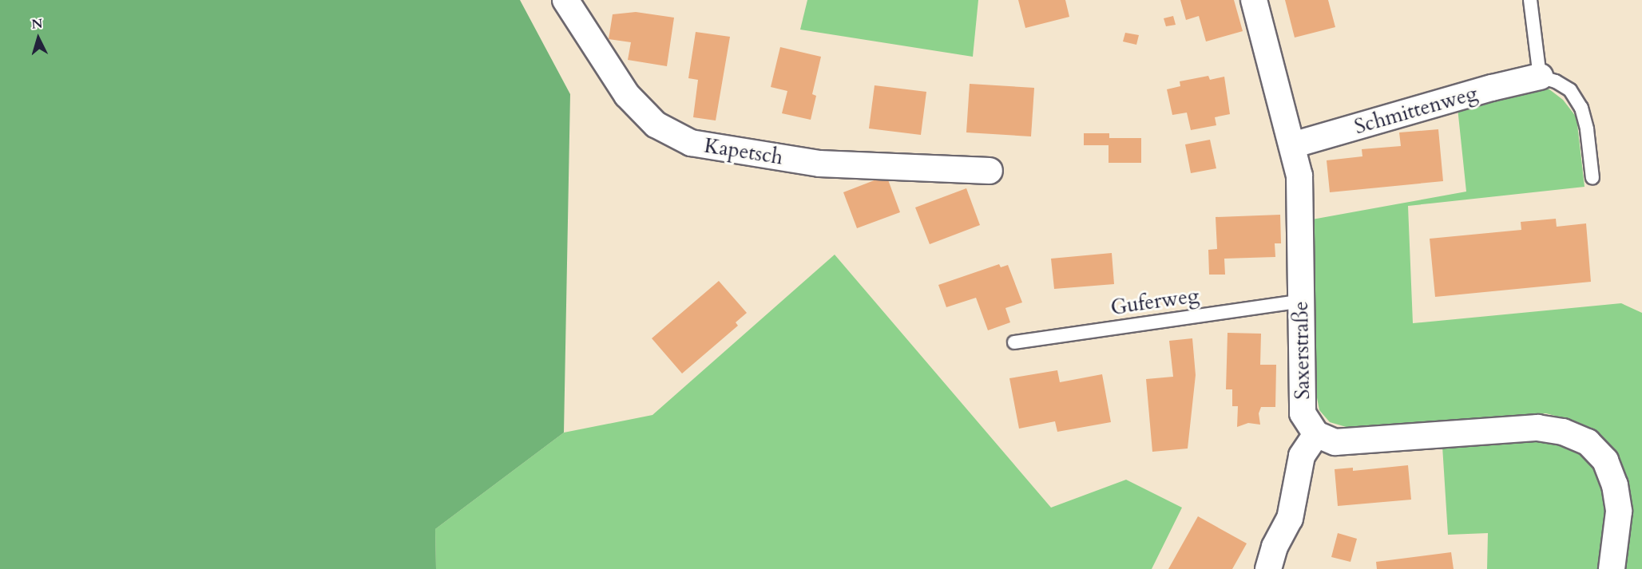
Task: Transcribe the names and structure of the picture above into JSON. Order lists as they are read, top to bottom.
{
  "streets": {
    "street": ["Schmittenweg", "Kapetsch", "Saxerstraße"],
    "lane": ["Guferweg"]
  },
  "crossings": [
    ["Schmittenweg", "Saxerstraße"],
    ["Guferweg", "Saxerstraße"]
  ],
  "north": "top"
}
